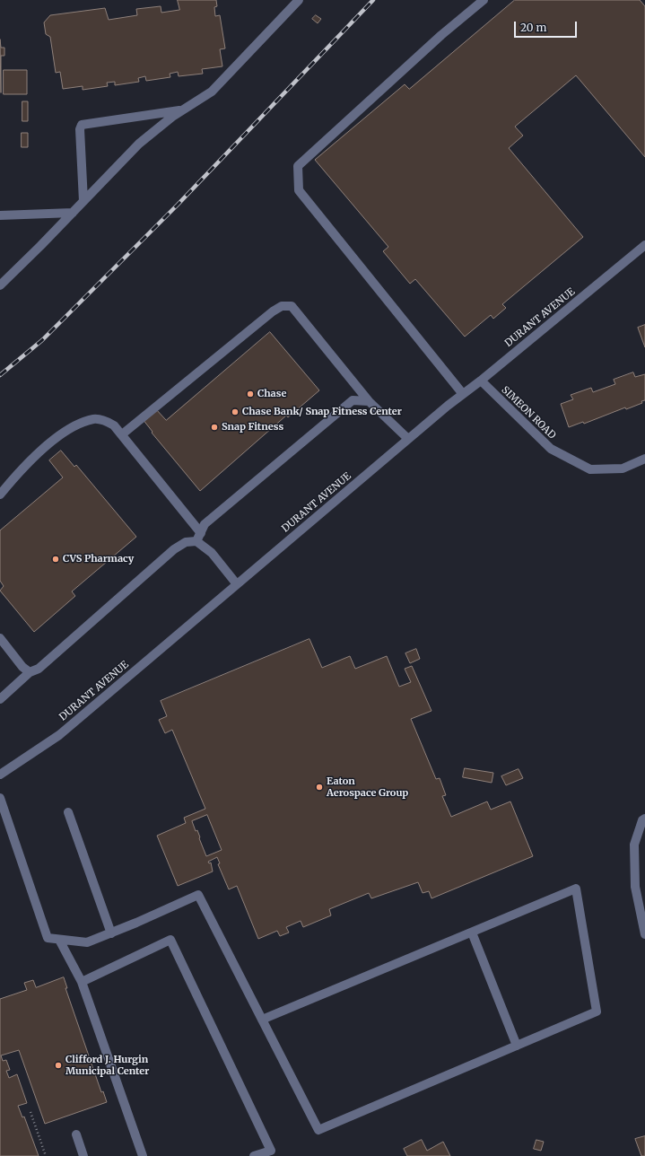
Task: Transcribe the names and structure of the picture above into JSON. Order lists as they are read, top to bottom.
{
  "streets": {
    "street": ["DURANT AVENUE", "SIMEON ROAD"]
  },
  "crossings": [
    ["DURANT AVENUE", "SIMEON ROAD"]
  ],
  "places": [
    "Chase",
    "Chase Bank/ Snap Fitness Center",
    "Snap Fitness",
    "CVS Pharmacy",
    "Eaton Aerospace Group",
    "Clifford J. Hurgin Municipal Center"
  ],
  "scale_bar": "20 m"
}
